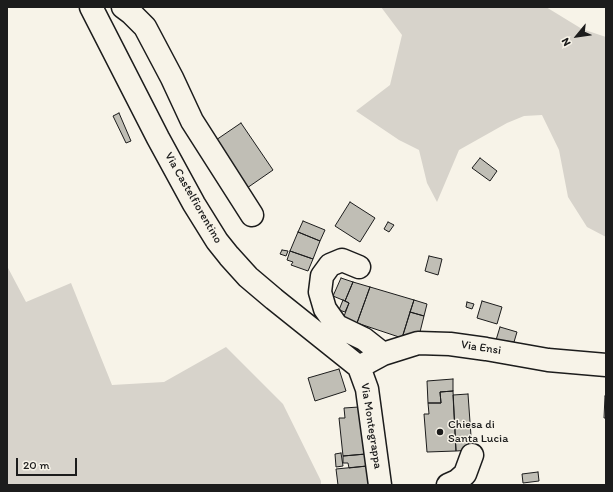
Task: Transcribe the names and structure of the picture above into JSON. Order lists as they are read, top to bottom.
{
  "streets": {
    "street": ["Via Castelfiorentino", "Via Ensi", "Via Montegrappa"]
  },
  "crossings": [
    ["Via Castelfiorentino", "Via Ensi"],
    ["Via Castelfiorentino", "Via Montegrappa"],
    ["Via Ensi", "Via Montegrappa"]
  ],
  "places": ["Chiesa di Santa Lucia"],
  "scale_bar": "20 m",
  "north": "bottom left"
}
